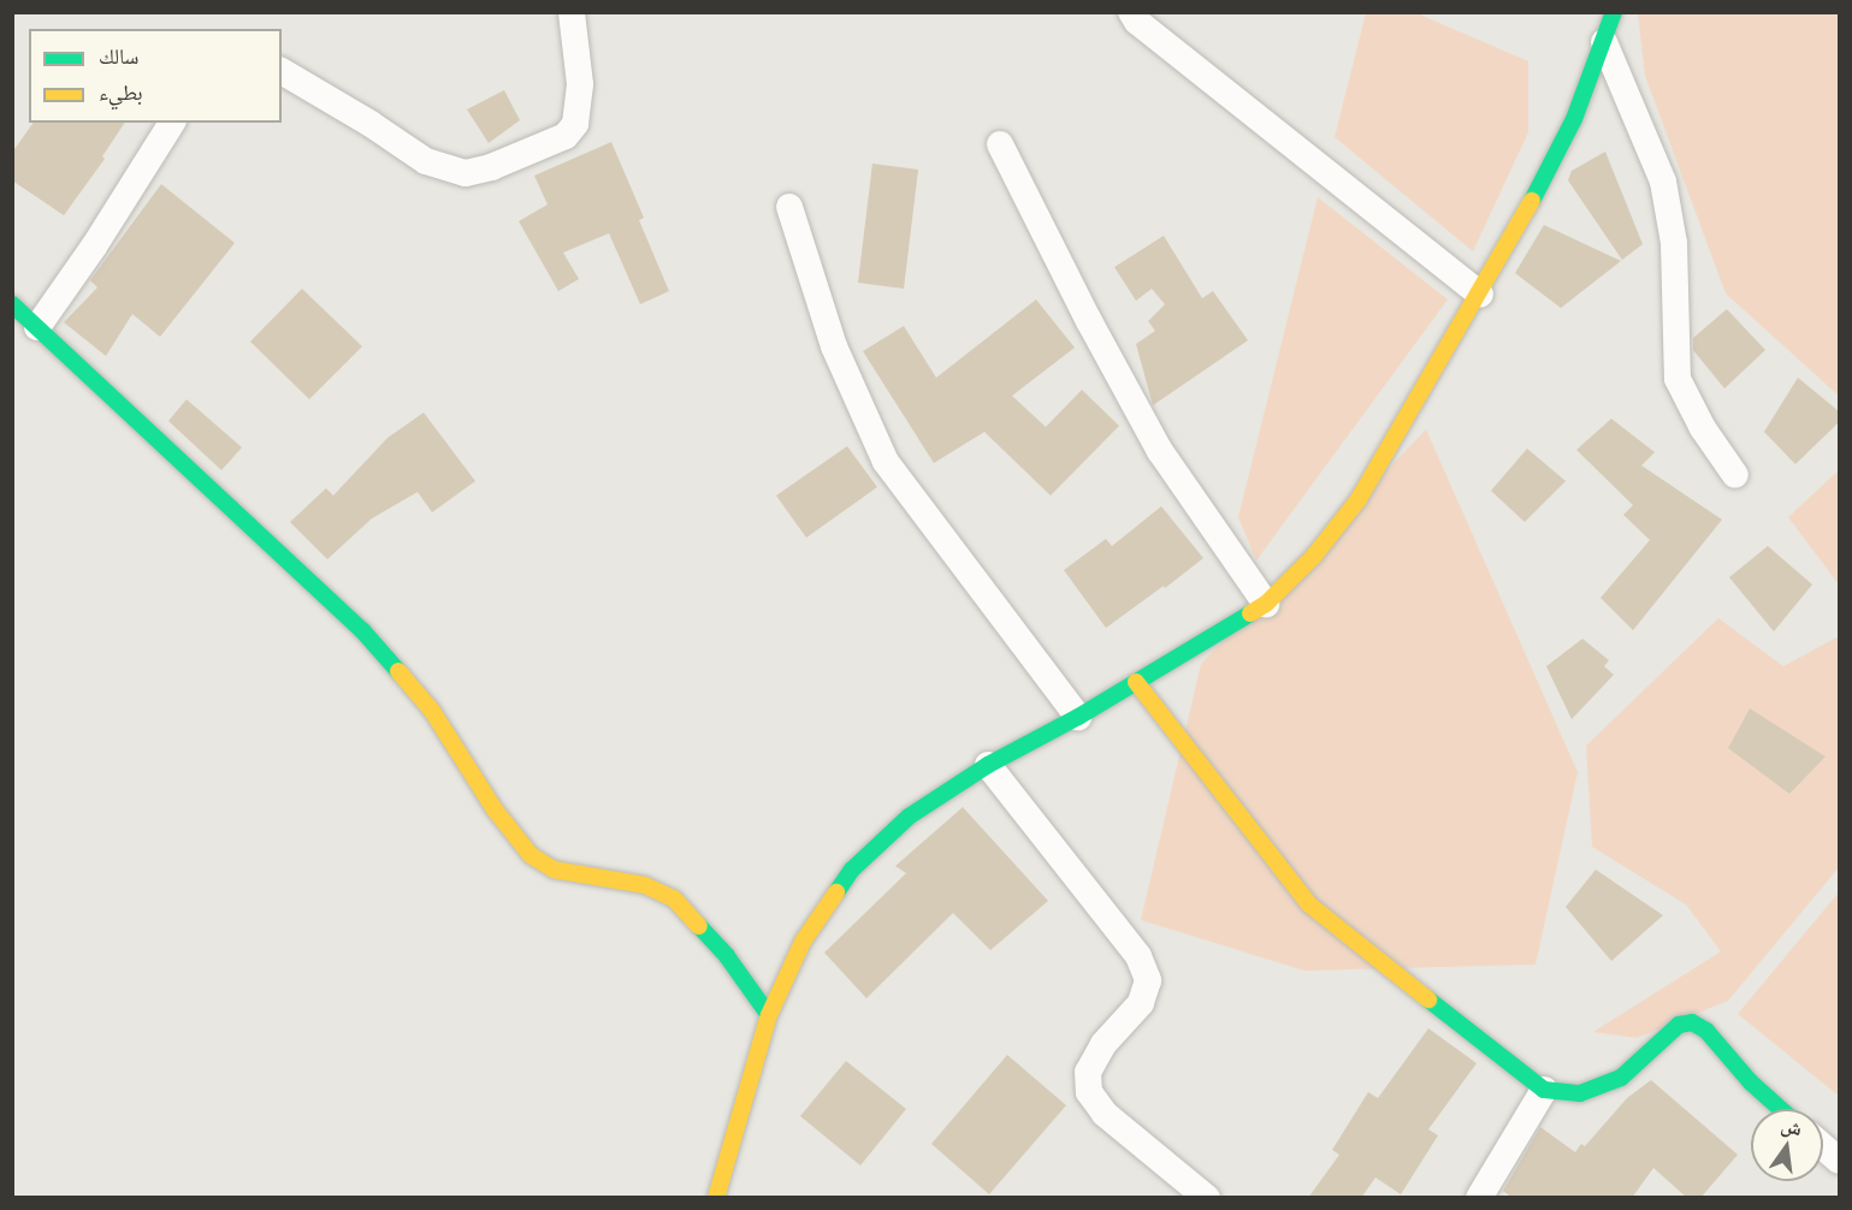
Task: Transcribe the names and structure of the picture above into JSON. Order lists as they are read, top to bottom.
{
  "legend": ["سالك", "بطيء"],
  "north": "top"
}
